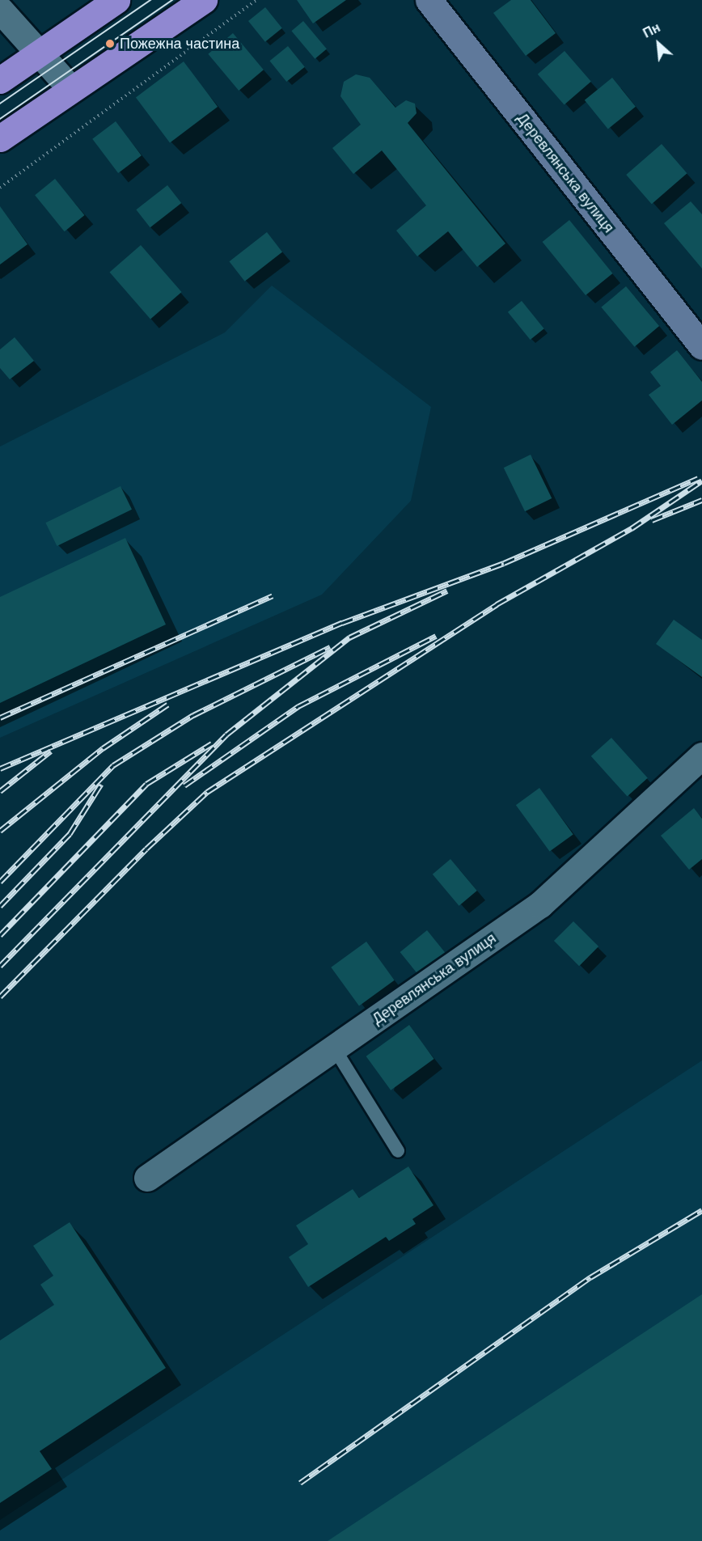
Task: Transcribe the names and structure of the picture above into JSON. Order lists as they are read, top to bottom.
{
  "streets": {
    "street": ["Деревлянська вулиця"]
  },
  "places": ["Пожежна частина"],
  "north": "top left"
}
